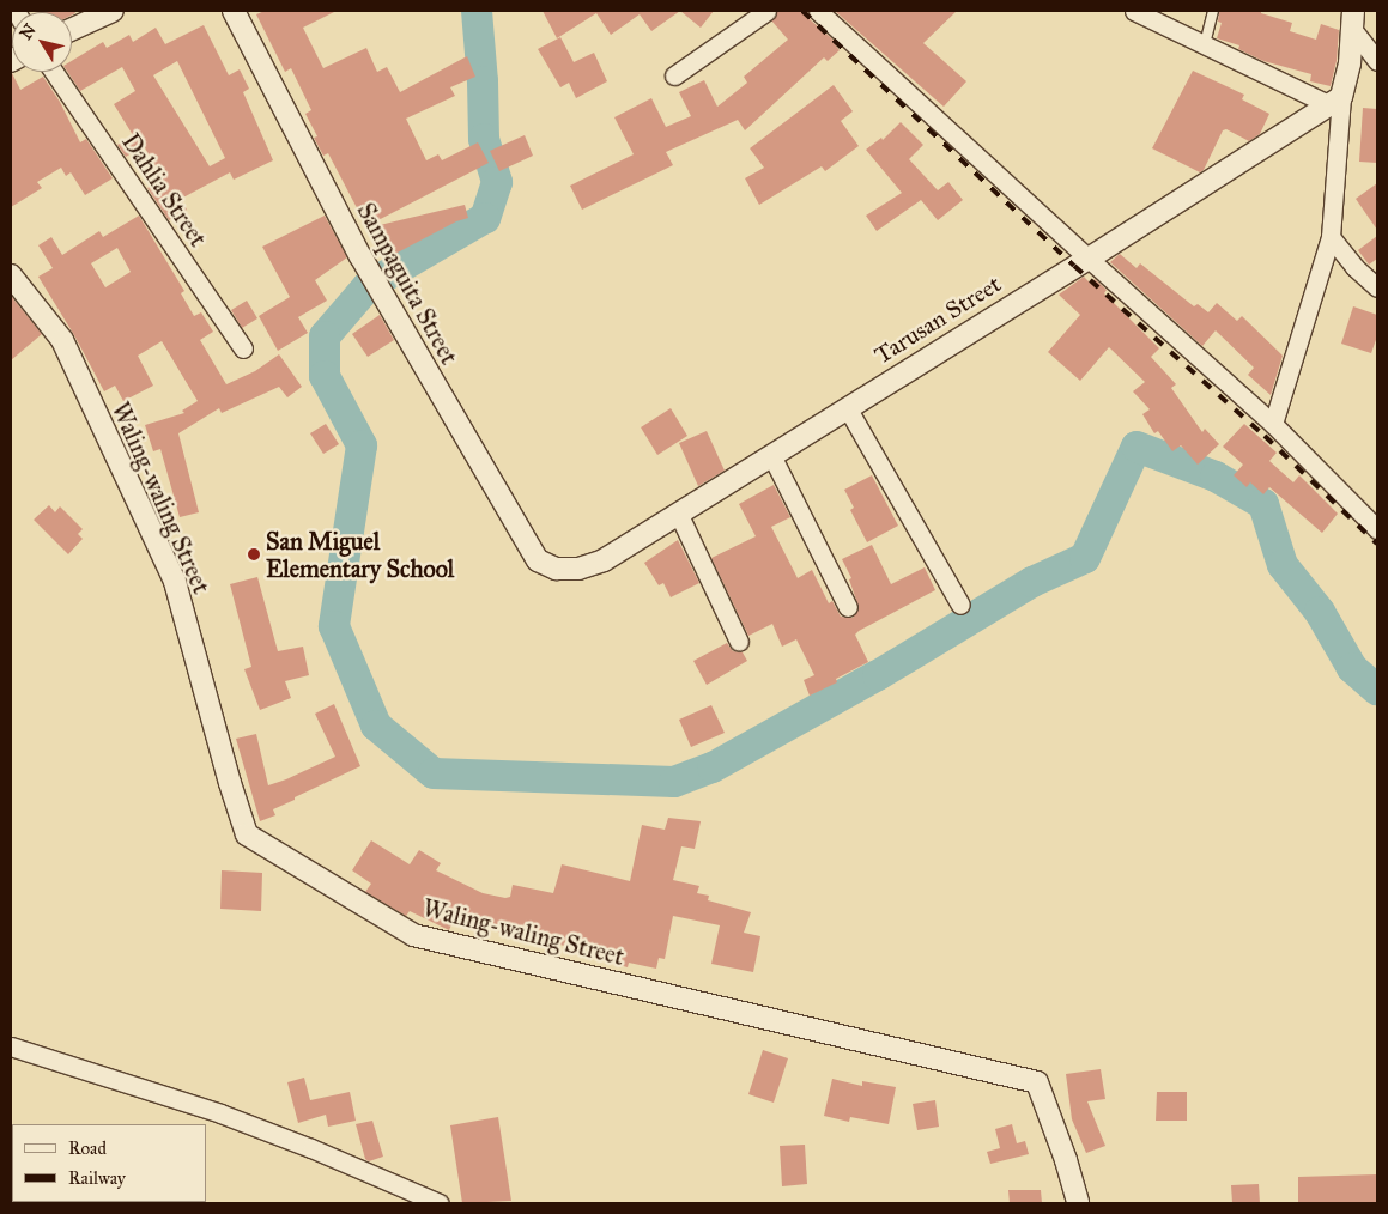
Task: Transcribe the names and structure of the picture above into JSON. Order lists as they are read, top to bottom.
{
  "streets": {
    "street": [
      "Dahlia Street",
      "Sampaguita Street",
      "Tarusan Street",
      "Waling-waling Street"
    ]
  },
  "crossings": [
    ["Sampaguita Street", "Tarusan Street"]
  ],
  "places": ["San Miguel Elementary School"],
  "legend": ["Road", "Railway"],
  "north": "top left"
}
